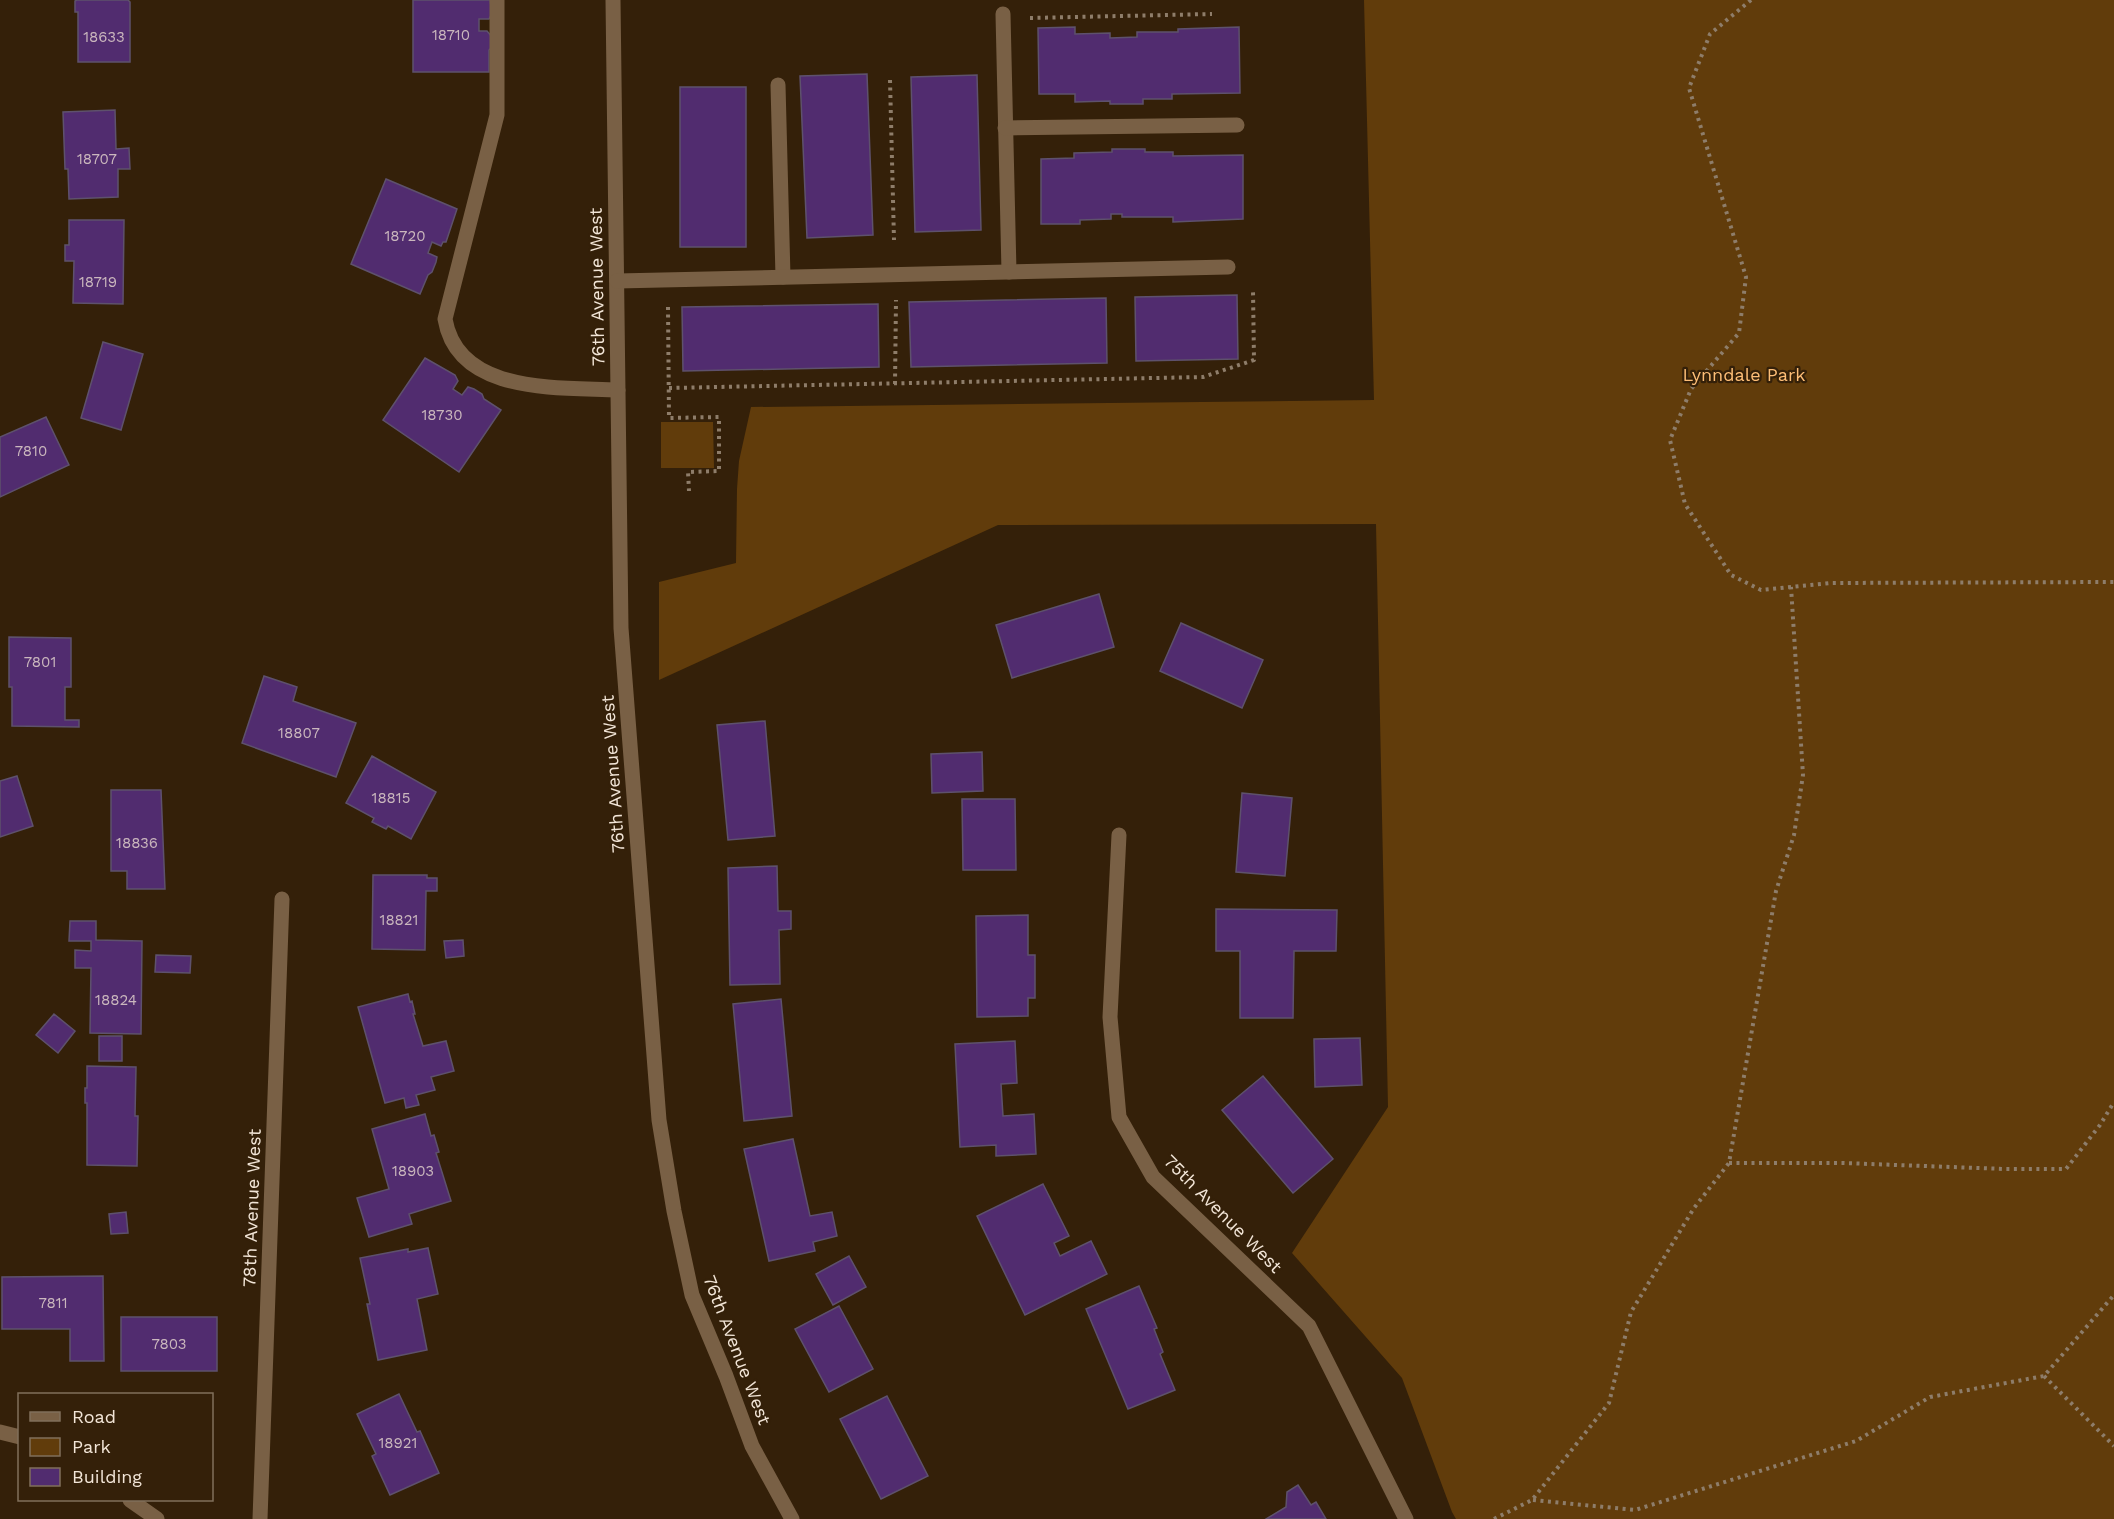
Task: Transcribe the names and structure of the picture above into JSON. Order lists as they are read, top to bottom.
{
  "streets": {
    "street": ["76th Avenue West", "78th Avenue West", "75th Avenue West"]
  },
  "parks": ["Lynndale Park"],
  "house_numbers": [
    "18710",
    "18633",
    "18707",
    "18720",
    "18719",
    "18730",
    "7810",
    "7801",
    "18807",
    "18815",
    "18836",
    "18821",
    "18824",
    "18903",
    "7811",
    "7803",
    "18921"
  ],
  "legend": ["Road", "Park", "Building"]
}
